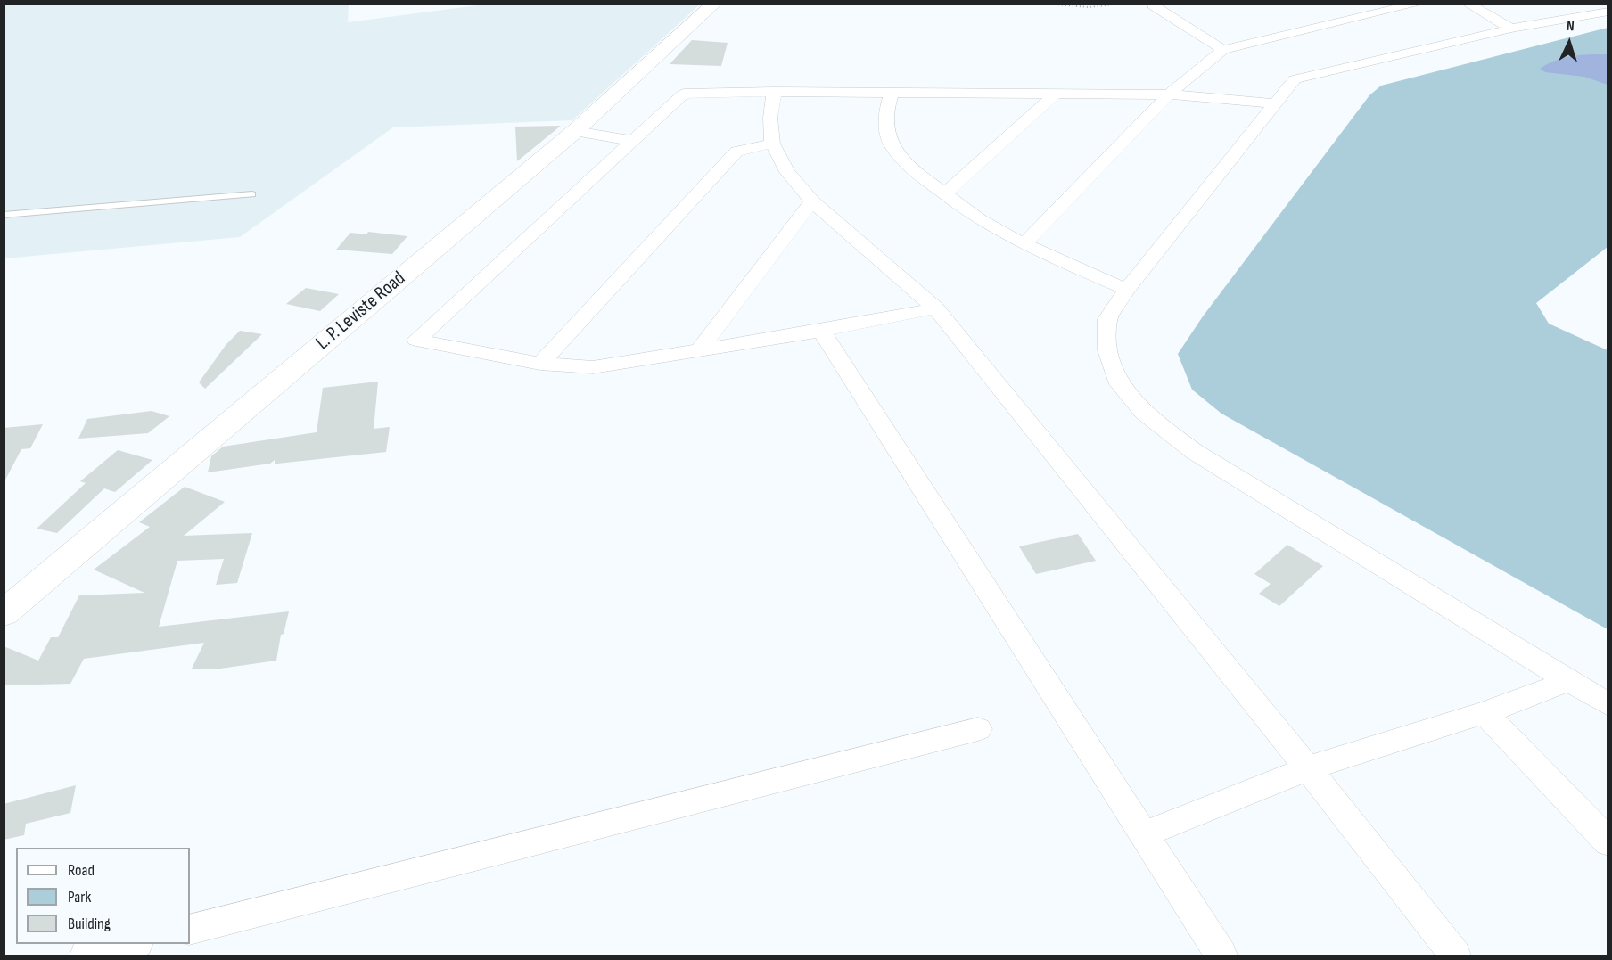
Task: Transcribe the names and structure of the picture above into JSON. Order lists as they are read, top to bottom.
{
  "streets": {
    "main road": ["L. P. Leviste Road"]
  },
  "legend": ["Road", "Park", "Building"],
  "north": "top"
}
